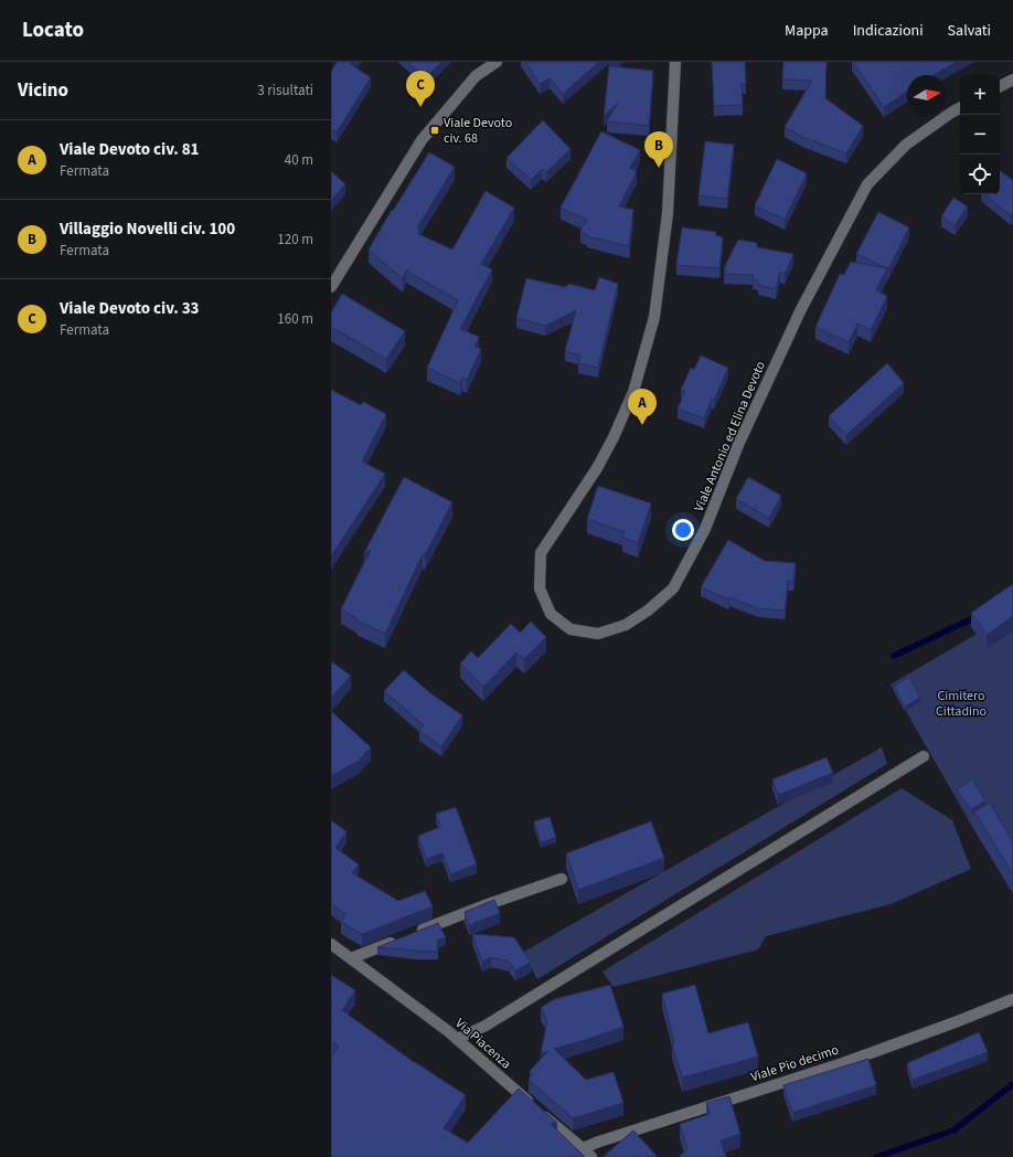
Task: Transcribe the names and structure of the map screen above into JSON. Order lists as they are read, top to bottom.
{
  "streets": {
    "street": ["Viale Antonio ed Elina Devoto", "Via Piacenza", "Viale Pio decimo"]
  },
  "crossings": [
    ["Via Piacenza", "Viale Pio decimo"]
  ],
  "parks": ["Cimitero Cittadino"],
  "places": {
    "transit": ["Viale Devoto civ. 68"]
  },
  "north": "right",
  "page": {
    "header": "Locato",
    "nav": ["Mappa", "Indicazioni", "Salvati"],
    "heading": ["Vicino", "3 risultati"],
    "pins": ["C", "B", "A"],
    "map_buttons": ["+", "−"],
    "list": [
      {
        "mark": "A",
        "name": "Viale Devoto civ. 81",
        "note": "Fermata",
        "value": "40 m"
      },
      {
        "mark": "B",
        "name": "Villaggio Novelli civ. 100",
        "note": "Fermata",
        "value": "120 m"
      },
      {
        "mark": "C",
        "name": "Viale Devoto civ. 33",
        "note": "Fermata",
        "value": "160 m"
      }
    ]
  }
}
